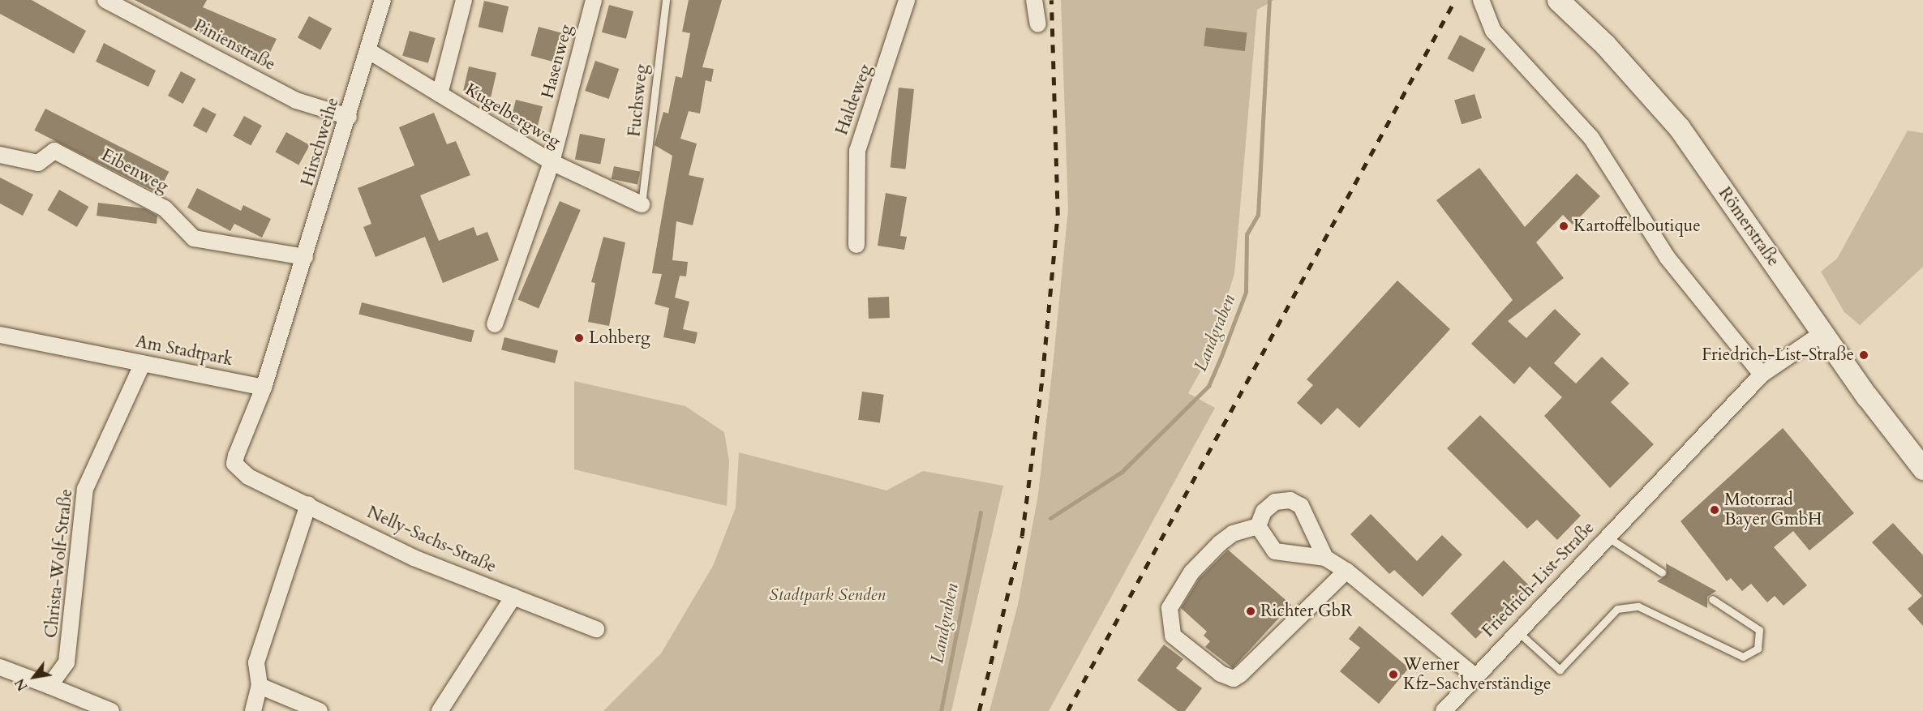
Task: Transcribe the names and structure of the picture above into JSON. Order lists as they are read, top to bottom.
{
  "streets": {
    "main road": ["Römerstraße"],
    "street": [
      "Pinienstraße",
      "Hasenweg",
      "Haldeweg",
      "Kugelbergweg",
      "Hirschweihe",
      "Eibenweg",
      "Am Stadtpark",
      "Nelly-Sachs-Straße",
      "Christa-Wolf-Straße",
      "Friedrich-List-Straße"
    ],
    "lane": ["Fuchsweg"]
  },
  "crossings": [
    ["Pinienstraße", "Hirschweihe"],
    ["Hasenweg", "Kugelbergweg"],
    ["Fuchsweg", "Kugelbergweg"],
    ["Kugelbergweg", "Hirschweihe"],
    ["Hirschweihe", "Eibenweg"],
    ["Hirschweihe", "Am Stadtpark"],
    ["Hirschweihe", "Nelly-Sachs-Straße"],
    ["Römerstraße", "Friedrich-List-Straße"],
    ["Am Stadtpark", "Nelly-Sachs-Straße"],
    ["Am Stadtpark", "Christa-Wolf-Straße"]
  ],
  "water": ["Landgraben"],
  "parks": ["Stadtpark Senden"],
  "places": [
    "Kartoffelboutique",
    "Lohberg",
    "Friedrich-List-Straße",
    "Motorrad Bayer GmbH",
    "Richter GbR",
    "Werner Kfz-Sachverständige"
  ],
  "north": "bottom left"
}
